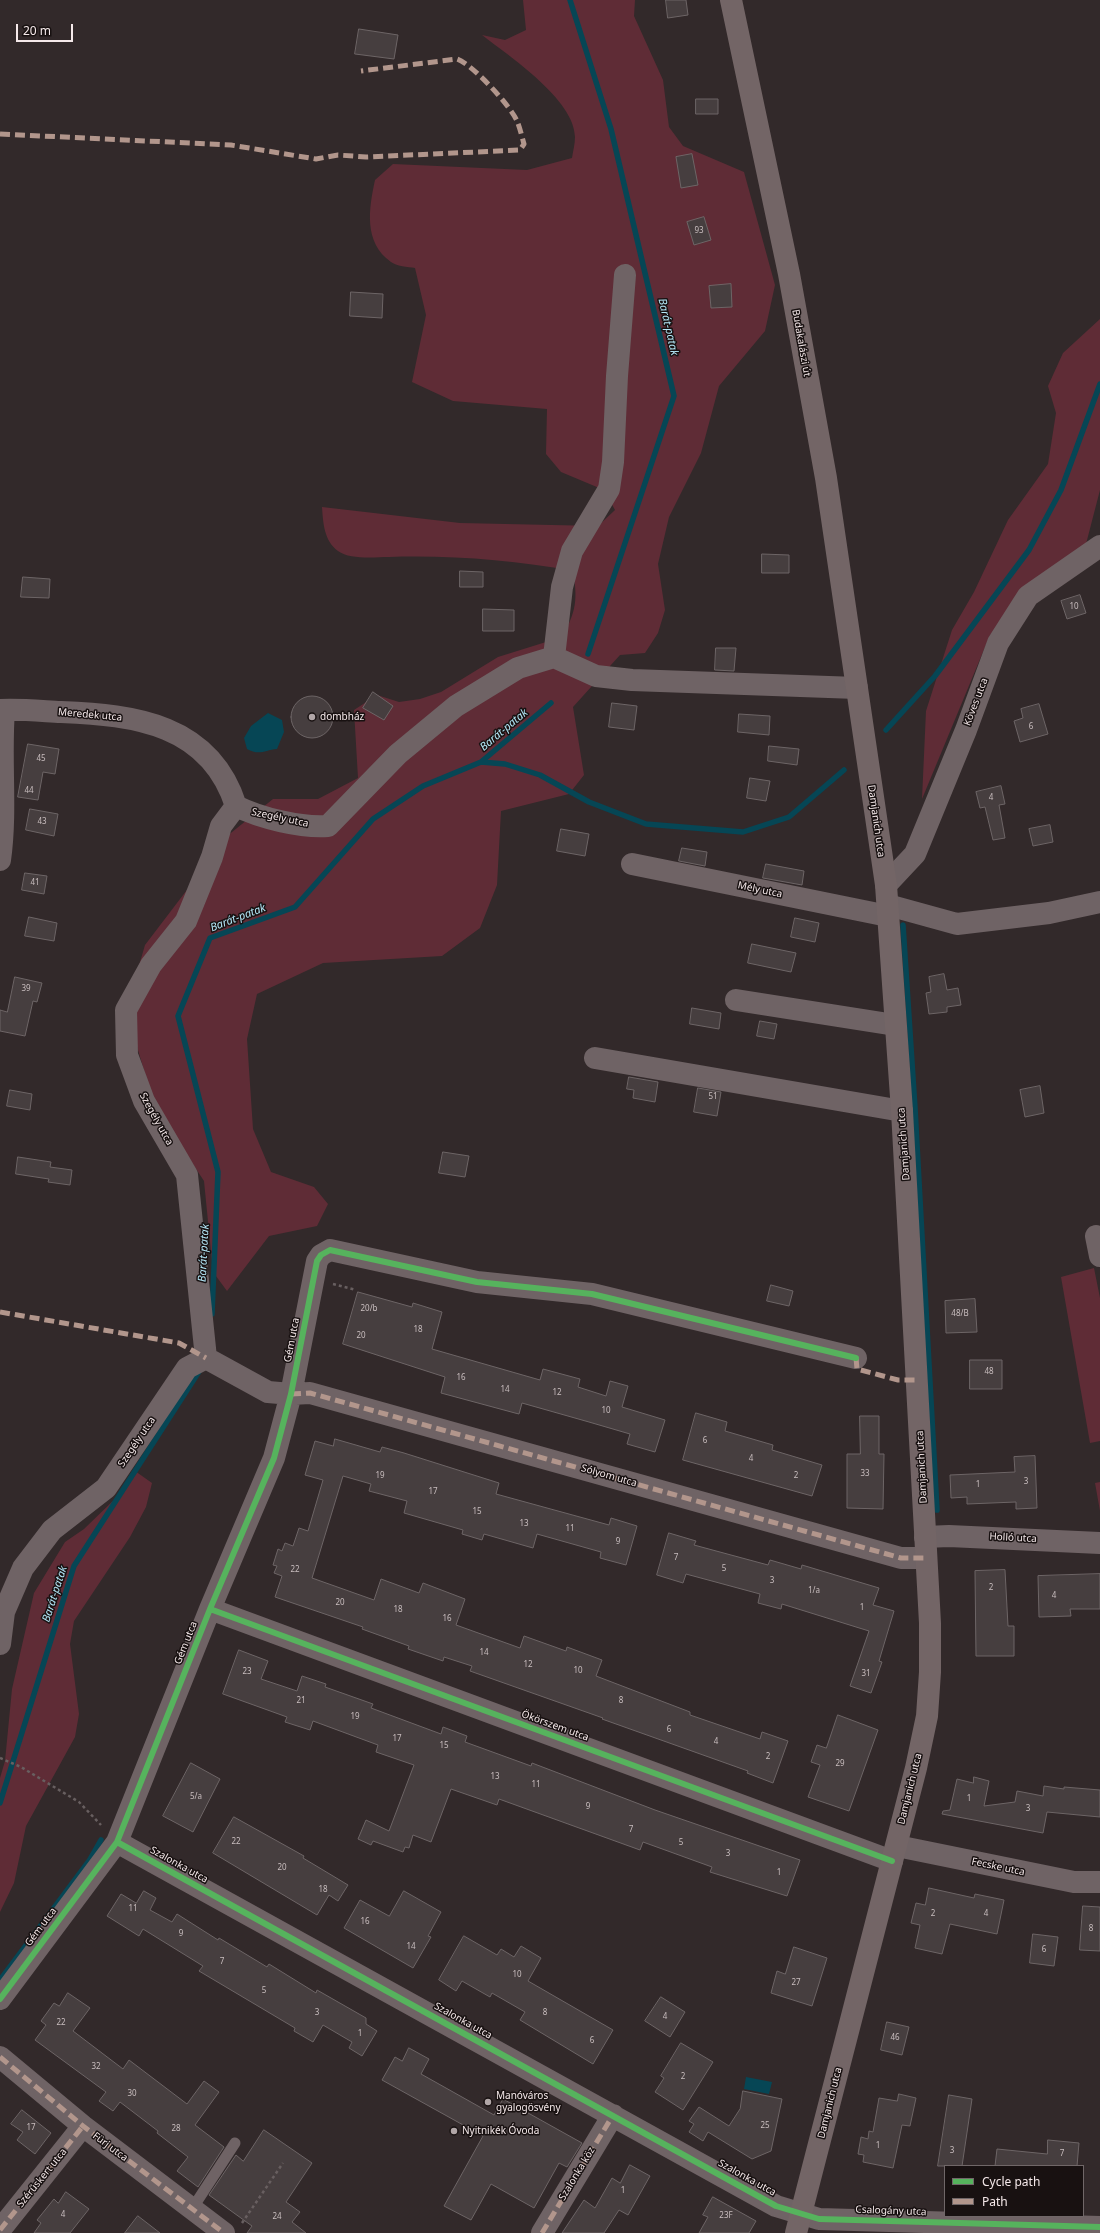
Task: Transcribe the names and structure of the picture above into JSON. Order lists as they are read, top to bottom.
{
  "streets": {
    "main road": ["Budakalászi út", "Damjanich utca"],
    "street": [
      "Köves utca",
      "Meredek utca",
      "Szegély utca",
      "Mély utca",
      "Gém utca",
      "Sólyom utca",
      "Holló utca",
      "Ökörszem utca",
      "Szalonka utca",
      "Fecske utca",
      "Fürj utca",
      "Szalonka köz",
      "Szérűskert utca",
      "Csalogány utca"
    ]
  },
  "crossings": [
    ["Budakalászi út", "Damjanich utca"],
    ["Köves utca", "Damjanich utca"],
    ["Köves utca", "Mély utca"],
    ["Meredek utca", "Szegély utca"],
    ["Szegély utca", "Sólyom utca"],
    ["Damjanich utca", "Mély utca"],
    ["Damjanich utca", "Sólyom utca"],
    ["Damjanich utca", "Holló utca"],
    ["Damjanich utca", "Ökörszem utca"],
    ["Damjanich utca", "Szalonka utca"],
    ["Damjanich utca", "Fecske utca"],
    ["Damjanich utca", "Csalogány utca"],
    ["Gém utca", "Sólyom utca"],
    ["Gém utca", "Ökörszem utca"],
    ["Gém utca", "Szalonka utca"],
    ["Sólyom utca", "Holló utca"],
    ["Ökörszem utca", "Fecske utca"],
    ["Szalonka utca", "Szalonka köz"],
    ["Szalonka utca", "Csalogány utca"],
    ["Fürj utca", "Szérűskert utca"]
  ],
  "water": ["Barát-patak"],
  "places": ["dombház", "Manóváros gyalogösvény", "Nyitnikék Óvoda"],
  "house_numbers": [
    "93",
    "10",
    "6",
    "45",
    "44",
    "4",
    "43",
    "41",
    "39",
    "51",
    "20/b",
    "48/B",
    "18",
    "20",
    "48",
    "16",
    "14",
    "12",
    "10",
    "6",
    "4",
    "33",
    "19",
    "2",
    "3",
    "1",
    "17",
    "15",
    "13",
    "11",
    "9",
    "7",
    "5",
    "22",
    "3",
    "2",
    "1/a",
    "4",
    "20",
    "1",
    "18",
    "16",
    "14",
    "12",
    "10",
    "23",
    "31",
    "21",
    "8",
    "19",
    "6",
    "17",
    "4",
    "15",
    "2",
    "29",
    "13",
    "11",
    "5/a",
    "1",
    "9",
    "3",
    "7",
    "22",
    "5",
    "3",
    "20",
    "1",
    "18",
    "11",
    "2",
    "4",
    "16",
    "8",
    "9",
    "14",
    "6",
    "7",
    "10",
    "27",
    "5",
    "3",
    "8",
    "4",
    "22",
    "1",
    "46",
    "6",
    "32",
    "2",
    "30",
    "25",
    "17",
    "28",
    "1",
    "3",
    "7",
    "1",
    "4",
    "23F",
    "24"
  ],
  "legend": ["Cycle path", "Path"],
  "scale_bar": "20 m"
}
